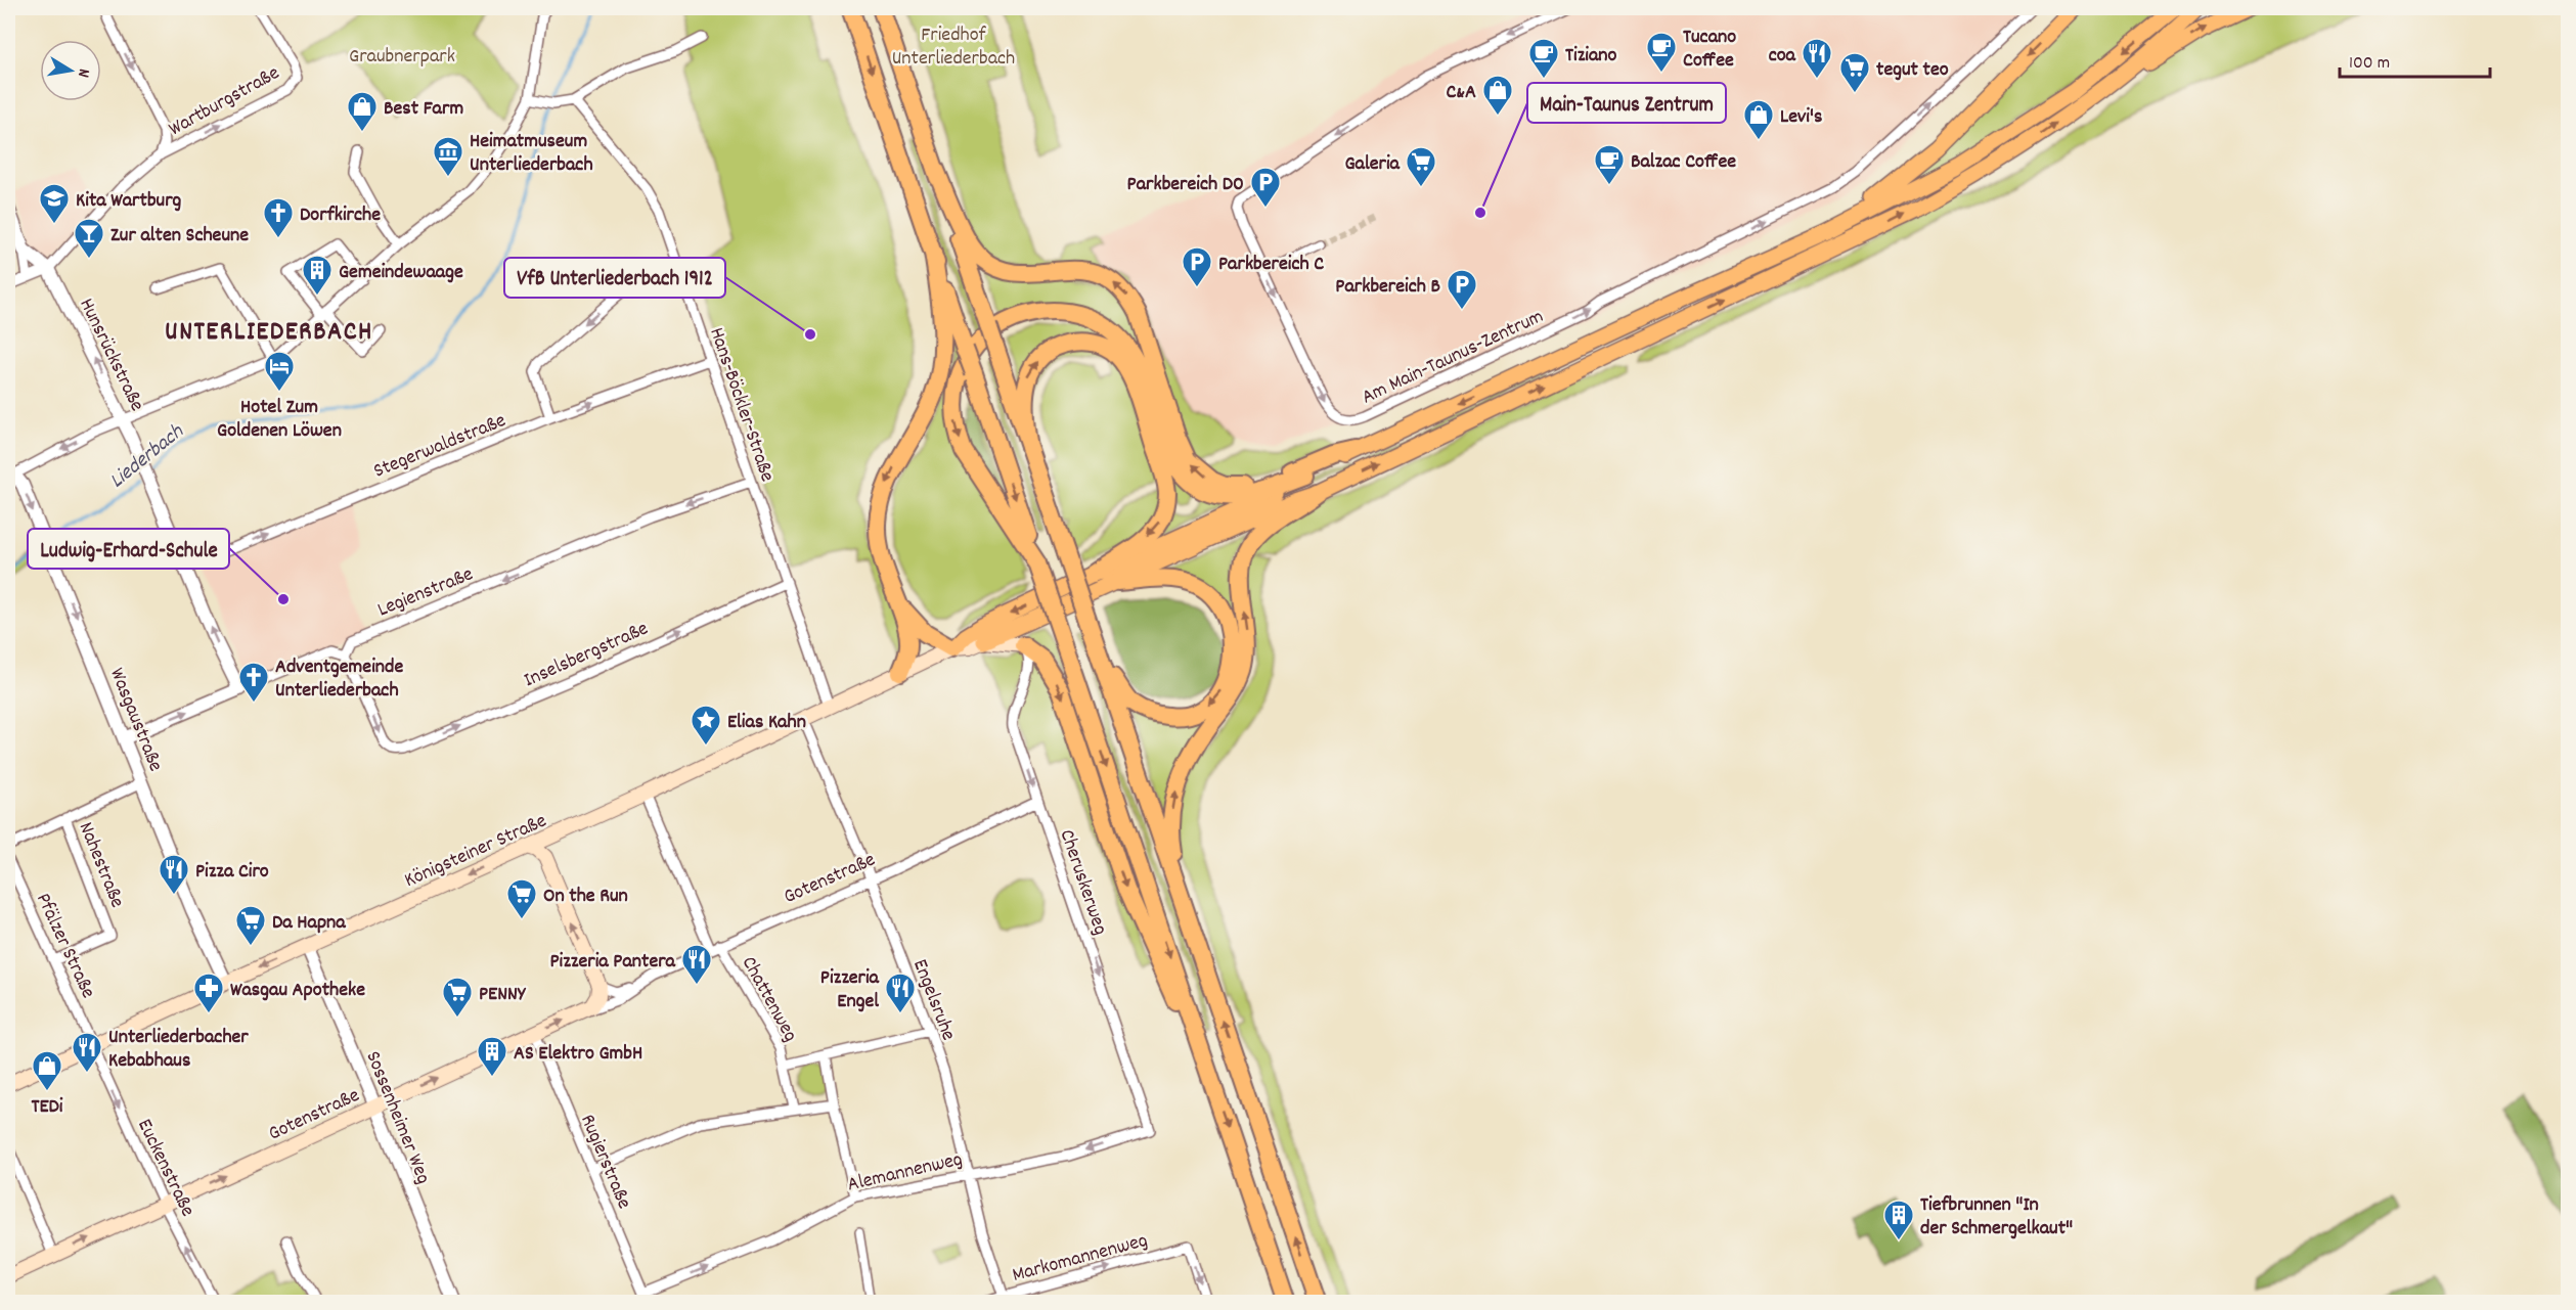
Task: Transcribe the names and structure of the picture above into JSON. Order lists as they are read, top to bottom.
{
  "streets": {
    "main road": ["Königsteiner Straße", "Gotenstraße"],
    "street": [
      "Wartburgstraße",
      "Hunsrückstraße",
      "Am Main-Taunus-Zentrum",
      "Hans-Böckler-Straße",
      "Stegerwaldstraße",
      "Legienstraße",
      "Inselsbergstraße",
      "Wasgaustraße",
      "Nahestraße",
      "Cheruskerweg",
      "Pfälzer Straße",
      "Chattenweg",
      "Engelsruhe",
      "Sossenheimer Weg",
      "Rugierstraße",
      "Euckenstraße",
      "Alemannenweg",
      "Markomannenweg"
    ]
  },
  "crossings": [
    ["Wartburgstraße", "Hunsrückstraße"],
    ["Hunsrückstraße", "Stegerwaldstraße"],
    ["Hans-Böckler-Straße", "Stegerwaldstraße"],
    ["Hans-Böckler-Straße", "Legienstraße"],
    ["Hans-Böckler-Straße", "Inselsbergstraße"],
    ["Hans-Böckler-Straße", "Königsteiner Straße"],
    ["Legienstraße", "Inselsbergstraße"],
    ["Wasgaustraße", "Königsteiner Straße"],
    ["Königsteiner Straße", "Cheruskerweg"],
    ["Königsteiner Straße", "Pfälzer Straße"],
    ["Königsteiner Straße", "Engelsruhe"],
    ["Königsteiner Straße", "Sossenheimer Weg"],
    ["Königsteiner Straße", "Euckenstraße"],
    ["Nahestraße", "Pfälzer Straße"],
    ["Gotenstraße", "Cheruskerweg"],
    ["Gotenstraße", "Chattenweg"],
    ["Gotenstraße", "Engelsruhe"],
    ["Gotenstraße", "Sossenheimer Weg"],
    ["Gotenstraße", "Rugierstraße"],
    ["Gotenstraße", "Euckenstraße"],
    ["Cheruskerweg", "Alemannenweg"],
    ["Pfälzer Straße", "Euckenstraße"],
    ["Engelsruhe", "Alemannenweg"],
    ["Engelsruhe", "Markomannenweg"],
    ["Rugierstraße", "Alemannenweg"]
  ],
  "one_way": [
    "Hunsrückstraße",
    "Stegerwaldstraße",
    "Legienstraße",
    "Inselsbergstraße",
    "Wasgaustraße",
    "Gotenstraße",
    "Cheruskerweg",
    "Markomannenweg"
  ],
  "districts": ["UNTERLIEDERBACH"],
  "water": ["Liederbach"],
  "parks": ["Friedhof Unterliederbach", "Graubnerpark"],
  "places": {
    "cafe": ["Tucano Coffee", "Tiziano", "Balzac Coffee"],
    "restaurant": [
      "coa",
      "Pizza Ciro",
      "Pizzeria Pantera",
      "Pizzeria Engel",
      "Unterliederbacher Kebabhaus"
    ],
    "supermarket": [
      "tegut teo",
      "Galeria",
      "On the Run",
      "Da Hapna",
      "PENNY"
    ],
    "shop": [
      "C&A",
      "Best Farm",
      "Levi's",
      "TEDi"
    ],
    "museum": ["Heimatmuseum Unterliederbach"],
    "parking": ["Parkbereich D0", "Parkbereich C", "Parkbereich B"],
    "other": ["Main-Taunus Zentrum", "VfB Unterliederbach 1912", "Ludwig-Erhard-Schule"],
    "school or university": ["Kita Wartburg"],
    "church": ["Dorfkirche", "Adventgemeinde Unterliederbach"],
    "bar": ["Zur alten Scheune"],
    "building": ["Gemeindewaage", "AS Elektro GmbH", "Tiefbrunnen \"In der Schmergelkaut\""],
    "hotel": ["Hotel Zum Goldenen Löwen"],
    "place": ["Elias Kahn"],
    "pharmacy": ["Wasgau Apotheke"]
  },
  "scale_bar": "100 m",
  "north": "right"
}
